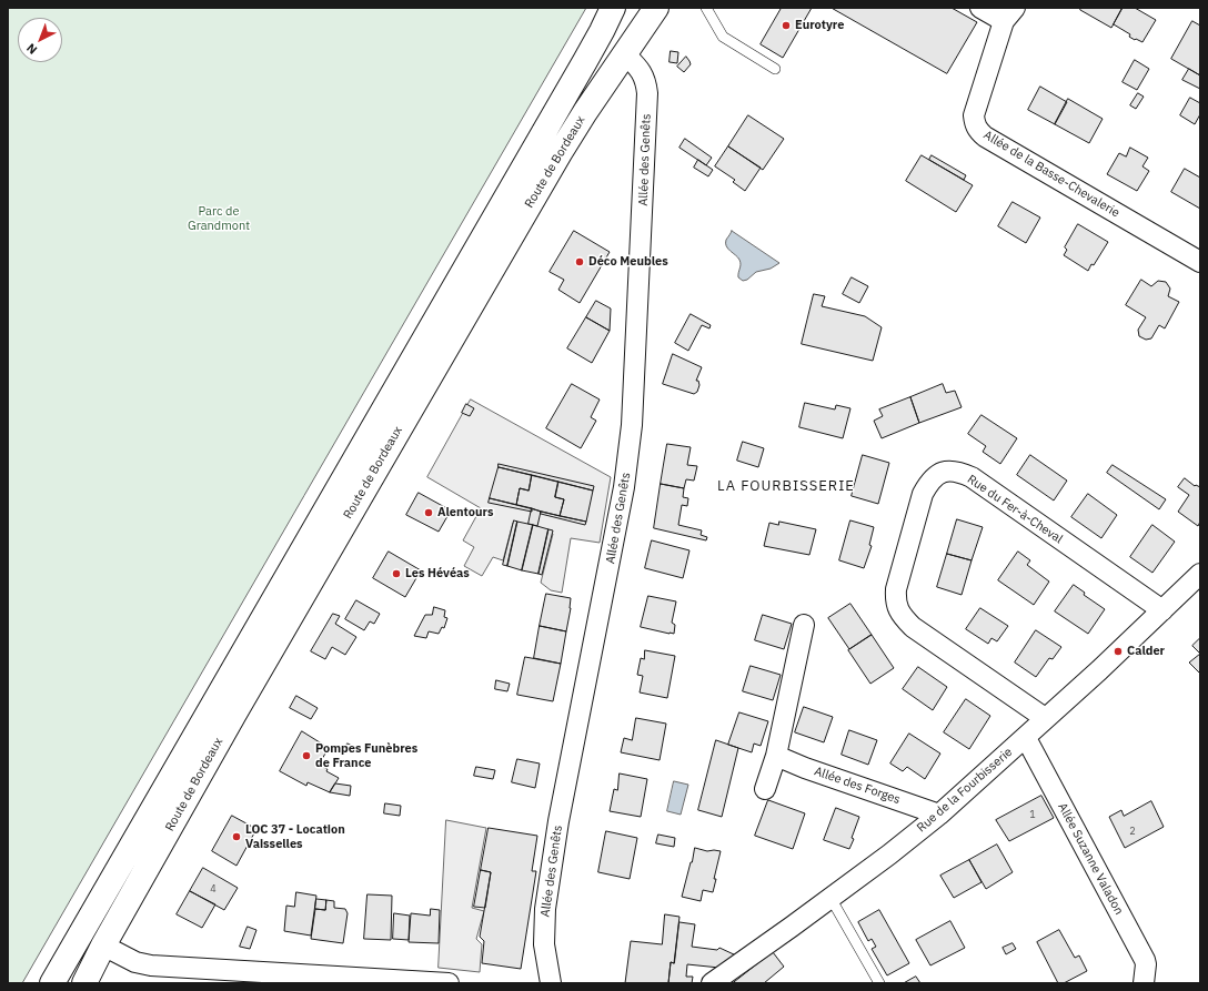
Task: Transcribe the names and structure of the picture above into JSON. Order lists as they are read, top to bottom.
{
  "streets": {
    "main road": ["Route de Bordeaux"],
    "street": [
      "Allée des Genêts",
      "Allée de la Basse-Chevalerie",
      "Rue du Fer-à-Cheval",
      "Allée des Forges",
      "Rue de la Fourbisserie",
      "Allée Suzanne Valadon"
    ]
  },
  "crossings": [
    ["Allée des Genêts", "Route de Bordeaux"],
    ["Rue du Fer-à-Cheval", "Rue de la Fourbisserie"],
    ["Allée des Forges", "Rue de la Fourbisserie"],
    ["Rue de la Fourbisserie", "Allée Suzanne Valadon"]
  ],
  "districts": ["LA FOURBISSERIE"],
  "parks": ["Parc de Grandmont"],
  "places": [
    "Eurotyre",
    "Déco Meubles",
    "Alentours",
    "Les Hévéas",
    "Calder",
    "Pompes Funèbres de France",
    "LOC 37 - Location Vaisselles"
  ],
  "house_numbers": ["1", "2", "4"],
  "north": "bottom left"
}
